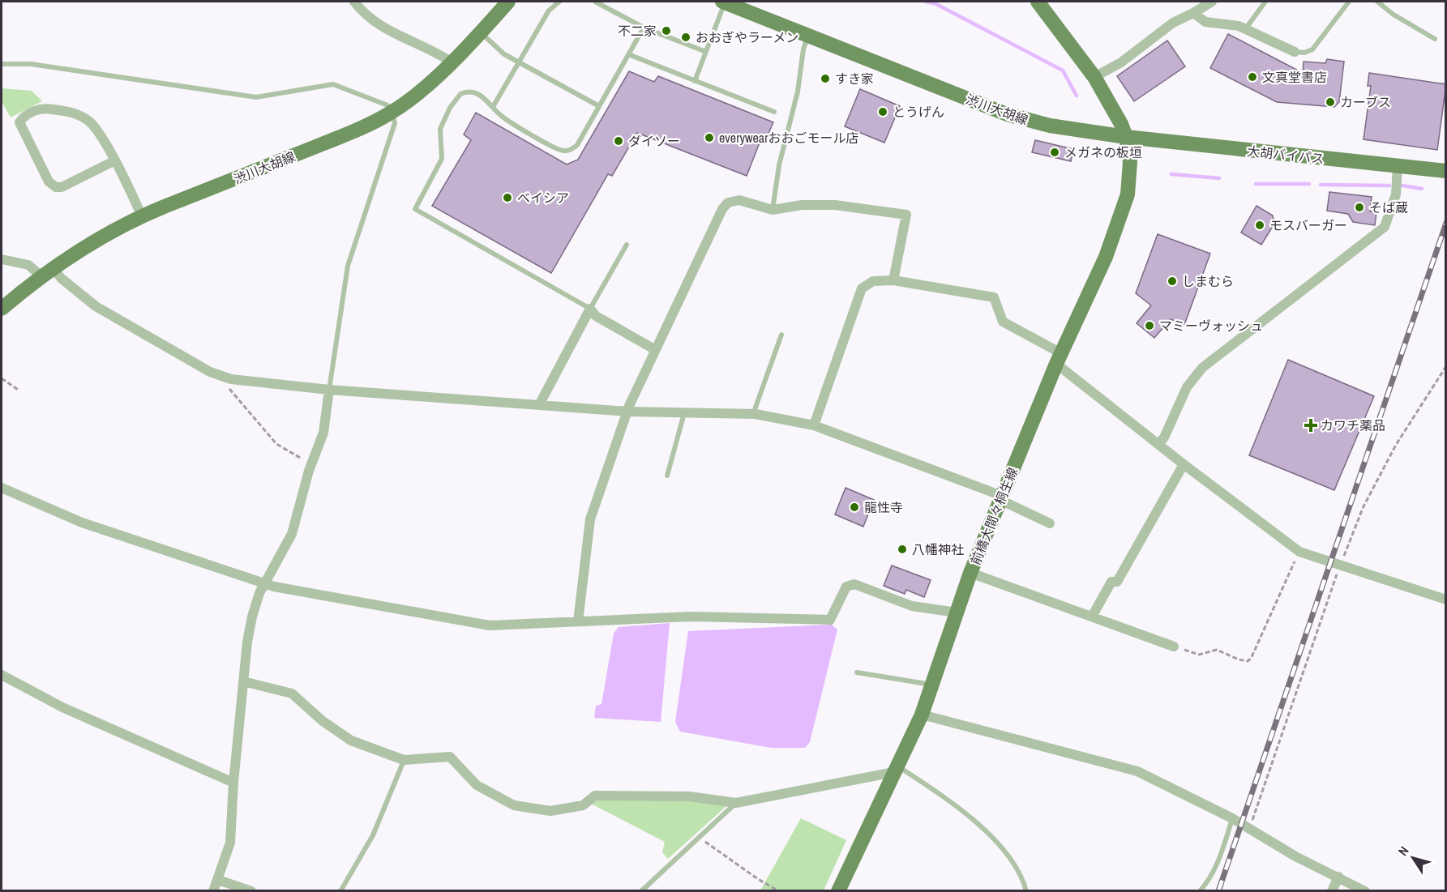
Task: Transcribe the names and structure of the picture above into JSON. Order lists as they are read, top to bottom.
{
  "streets": {
    "main road": ["渋川大胡線", "大胡バイパス", "前橋大間々桐生線"]
  },
  "crossings": [
    ["渋川大胡線", "大胡バイパス"],
    ["渋川大胡線", "前橋大間々桐生線"],
    ["大胡バイパス", "前橋大間々桐生線"]
  ],
  "places": {
    "other": [
      "不二家",
      "おおぎやラーメン",
      "文真堂書店",
      "すき家",
      "カーブス",
      "とうげん",
      "everywearおおごモール店",
      "ダイソー",
      "メガネの板垣",
      "ベイシア",
      "そば蔵",
      "モスバーガー",
      "しまむら",
      "マミーヴォッシュ",
      "龍性寺",
      "八幡神社"
    ],
    "health": ["カワチ薬品"]
  },
  "north": "top left"
}
